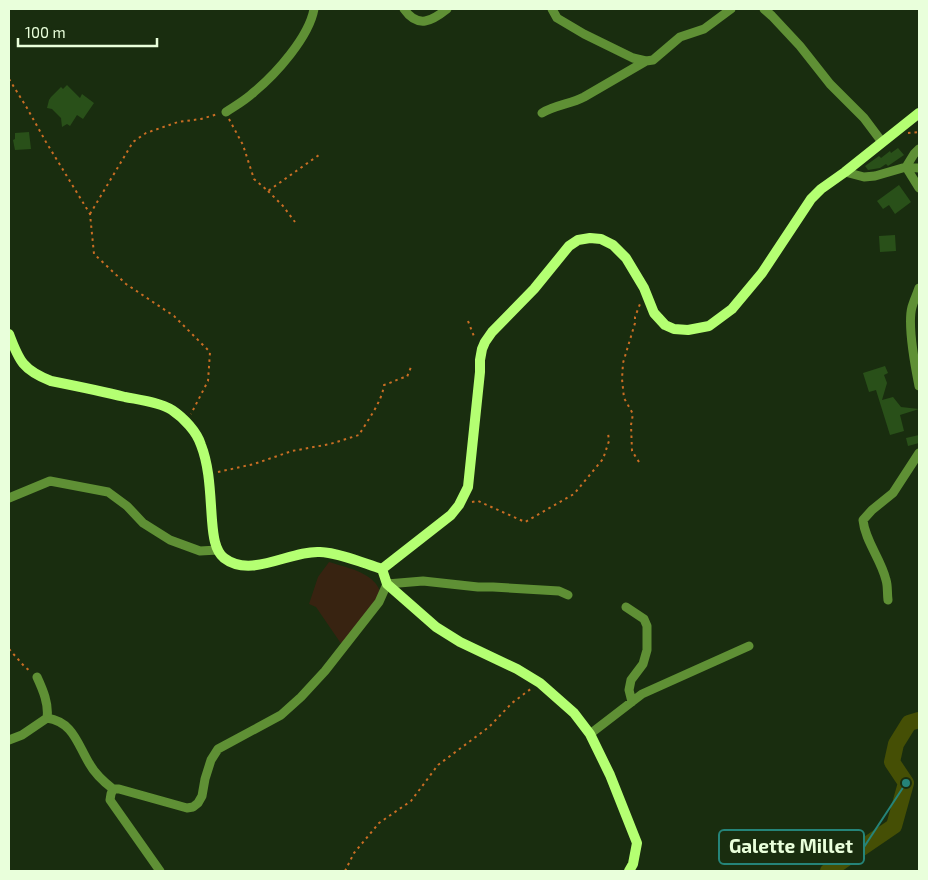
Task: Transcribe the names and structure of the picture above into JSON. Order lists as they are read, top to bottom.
{
  "places": ["Galette Millet"],
  "scale_bar": "100 m"
}
